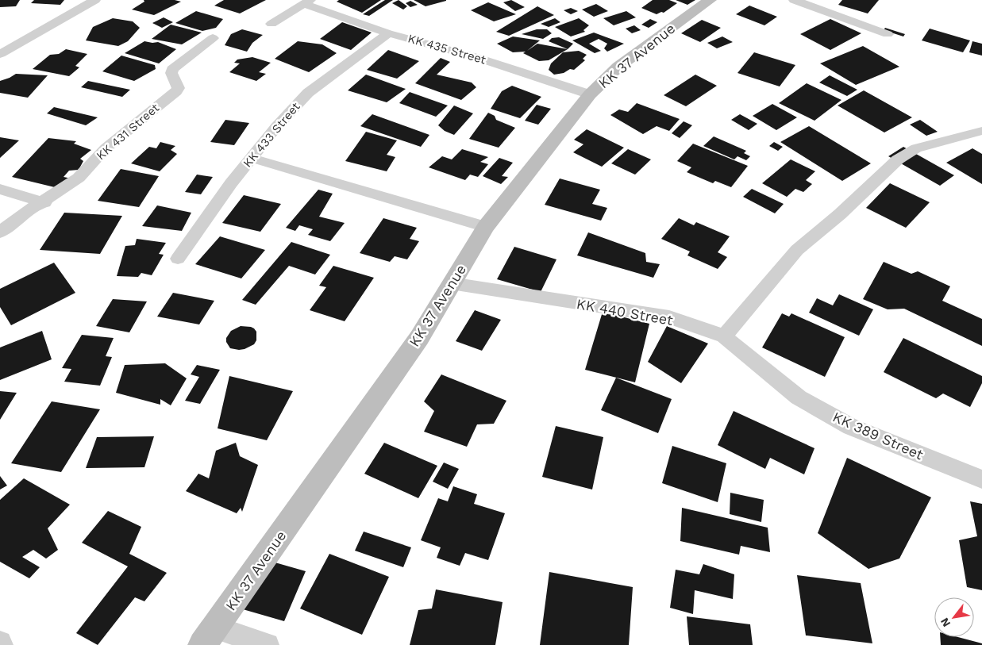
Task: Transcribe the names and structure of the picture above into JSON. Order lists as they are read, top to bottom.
{
  "streets": {
    "main road": ["KK 37 Avenue"],
    "street": [
      "KK 435 Street",
      "KK 431 Street",
      "KK 433 Street",
      "KK 440 Street",
      "KK 389 Street"
    ]
  },
  "crossings": [
    ["KK 435 Street", "KK 37 Avenue"],
    ["KK 435 Street", "KK 433 Street"],
    ["KK 37 Avenue", "KK 440 Street"],
    ["KK 440 Street", "KK 389 Street"]
  ],
  "north": "bottom left"
}
